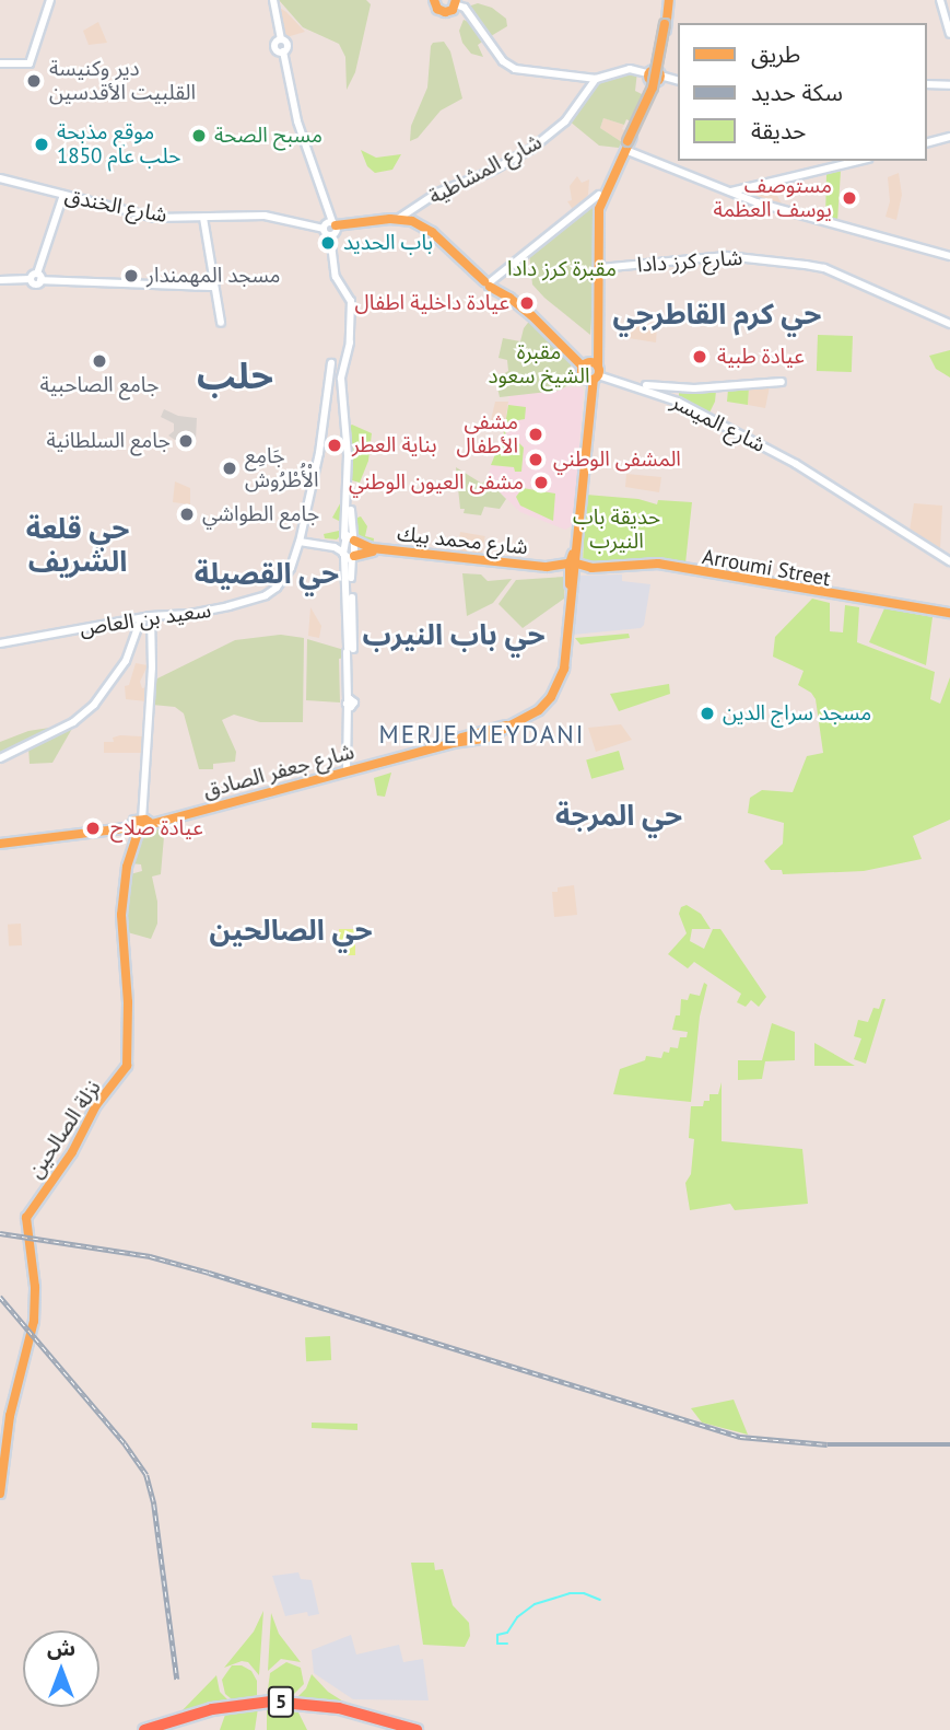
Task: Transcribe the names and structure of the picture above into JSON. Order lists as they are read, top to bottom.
{
  "streets": {
    "highway": ["5"],
    "main road": [
      "شارع المشاطية",
      "شارع الخندق",
      "شارع كرز دادا",
      "شارع الميسر",
      "شارع محمد بيك",
      "Arroumi Street",
      "سعيد بن العاص",
      "شارع جعفر الصادق",
      "نزلة الصالحين"
    ]
  },
  "crossings": [
    ["شارع الميسر", "شارع جعفر الصادق"],
    ["شارع محمد بيك", "Arroumi Street"],
    ["شارع محمد بيك", "سعيد بن العاص"],
    ["شارع محمد بيك", "شارع جعفر الصادق"],
    ["Arroumi Street", "شارع جعفر الصادق"],
    ["شارع جعفر الصادق", "نزلة الصالحين"]
  ],
  "districts": [
    "حي كرم القاطرجي",
    "حلب",
    "حي قلعة الشريف",
    "حي القصيلة",
    "حي باب النيرب",
    "MERJE MEYDANI",
    "حي المرجة",
    "حي الصالحين"
  ],
  "parks": ["مقبرة كرز دادا", "مقبرة الشيخ سعود", "حديقة باب النيرب"],
  "places": [
    "دير وكنيسة القلبيت الأقدسين",
    "مسبح الصحة",
    "موقع مذبحة حلب عام 1850",
    "مستوصف يوسف العظمة",
    "باب الحديد",
    "مسجد المهمندار",
    "عيادة داخلية اطفال",
    "عيادة طبية",
    "جامع الصاحبية",
    "مشفى الأطفال",
    "جامع السلطانية",
    "بناية العطر",
    "المشفى الوطني",
    "جَامِع الْأُطْرُوش",
    "مشفى العيون الوطني",
    "جامع الطواشي",
    "مسجد سراج الدين",
    "عيادة صلاح"
  ],
  "legend": ["طريق", "سكة حديد", "حديقة"],
  "north": "top"
}
